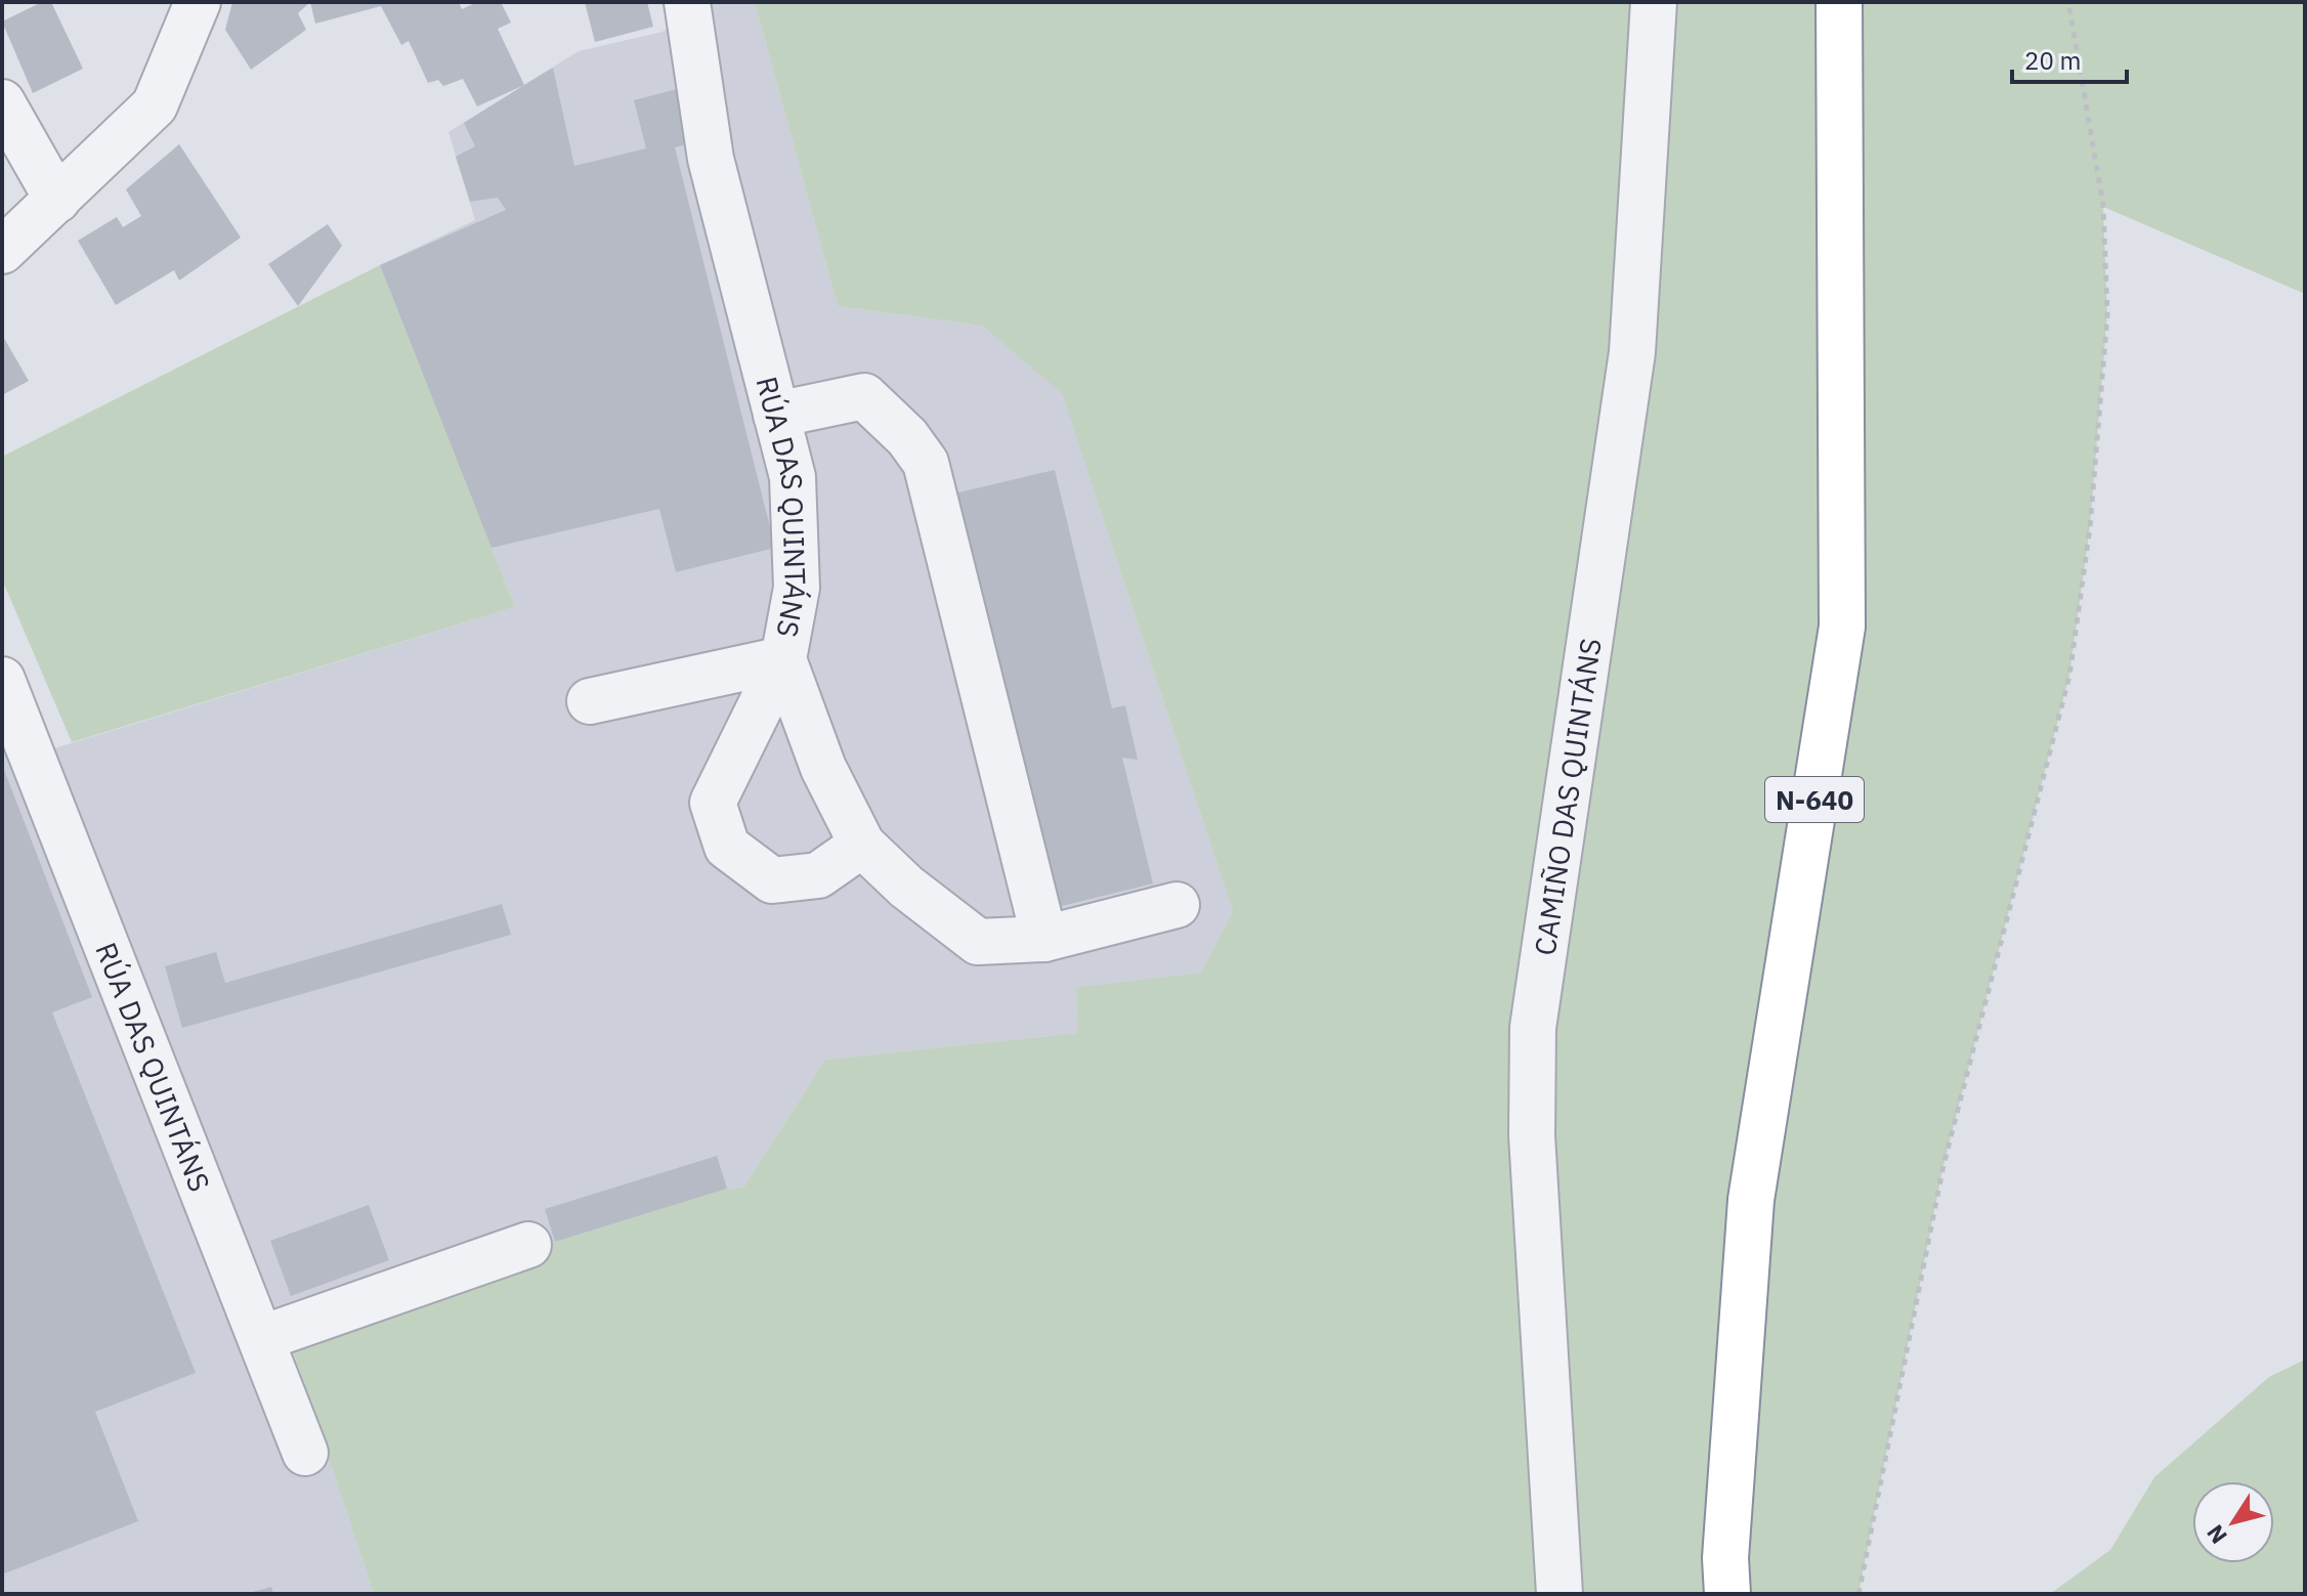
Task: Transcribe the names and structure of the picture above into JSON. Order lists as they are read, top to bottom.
{
  "streets": {
    "highway": ["N-640"],
    "street": ["RÚA DAS QUINTÁNS", "CAMIÑO DAS QUINTÁNS"]
  },
  "scale_bar": "20 m",
  "north": "bottom left"
}
